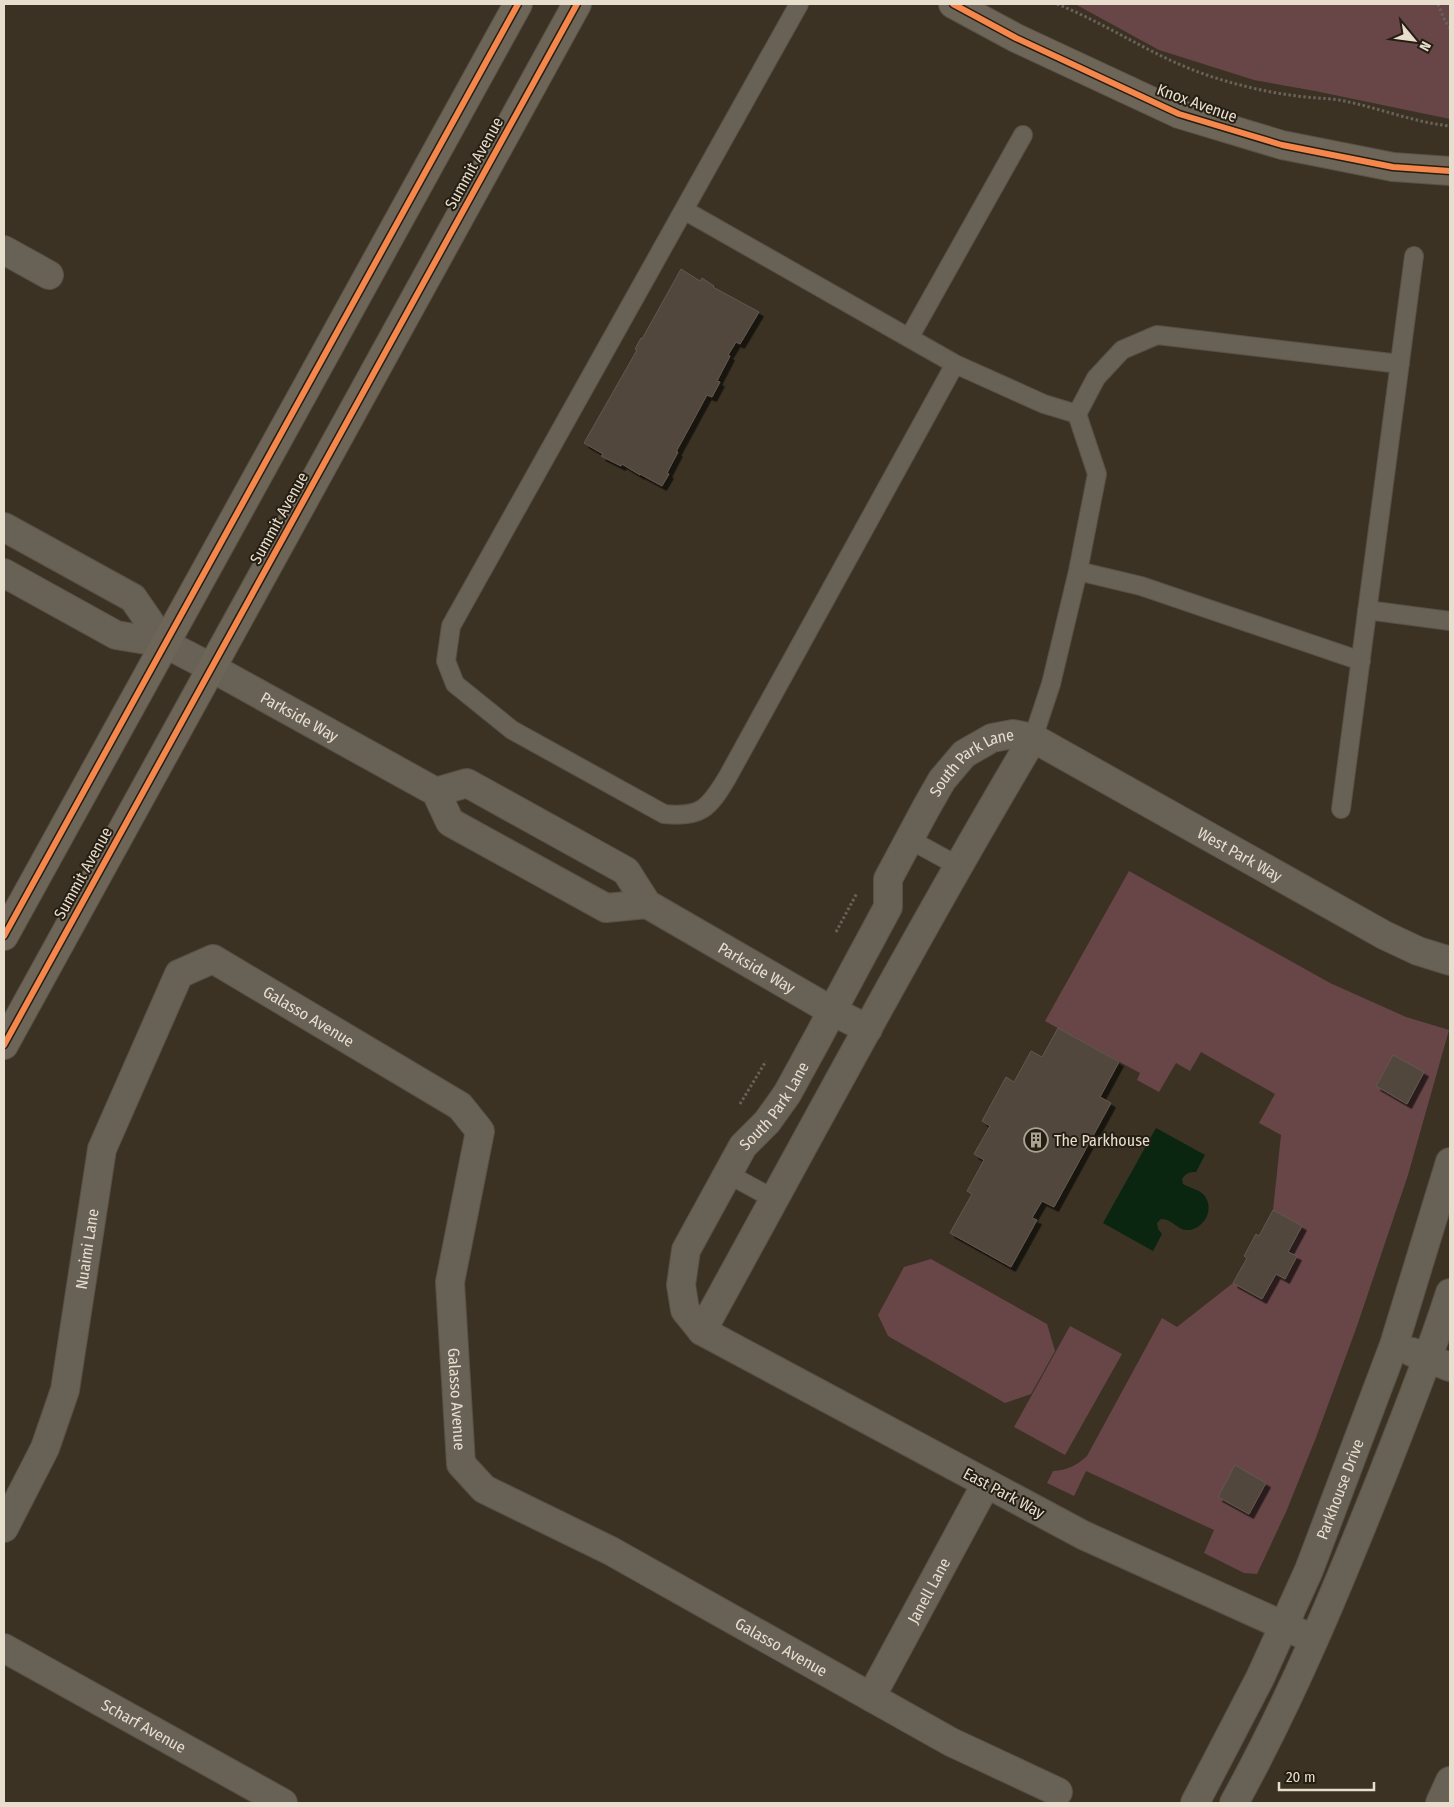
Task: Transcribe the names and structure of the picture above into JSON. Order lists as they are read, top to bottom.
{
  "streets": {
    "main road": ["Knox Avenue", "Summit Avenue"],
    "street": [
      "Parkside Way",
      "South Park Lane",
      "West Park Way",
      "Galasso Avenue",
      "Nuaimi Lane",
      "Parkhouse Drive",
      "East Park Way",
      "Janell Lane",
      "Scharf Avenue"
    ]
  },
  "crossings": [
    ["Summit Avenue", "Parkside Way"],
    ["Parkside Way", "South Park Lane"],
    ["South Park Lane", "West Park Way"],
    ["South Park Lane", "East Park Way"],
    ["Galasso Avenue", "Nuaimi Lane"],
    ["Galasso Avenue", "Janell Lane"],
    ["Parkhouse Drive", "East Park Way"],
    ["East Park Way", "Janell Lane"]
  ],
  "places": {
    "building": ["The Parkhouse"]
  },
  "scale_bar": "20 m",
  "north": "bottom right"
}
